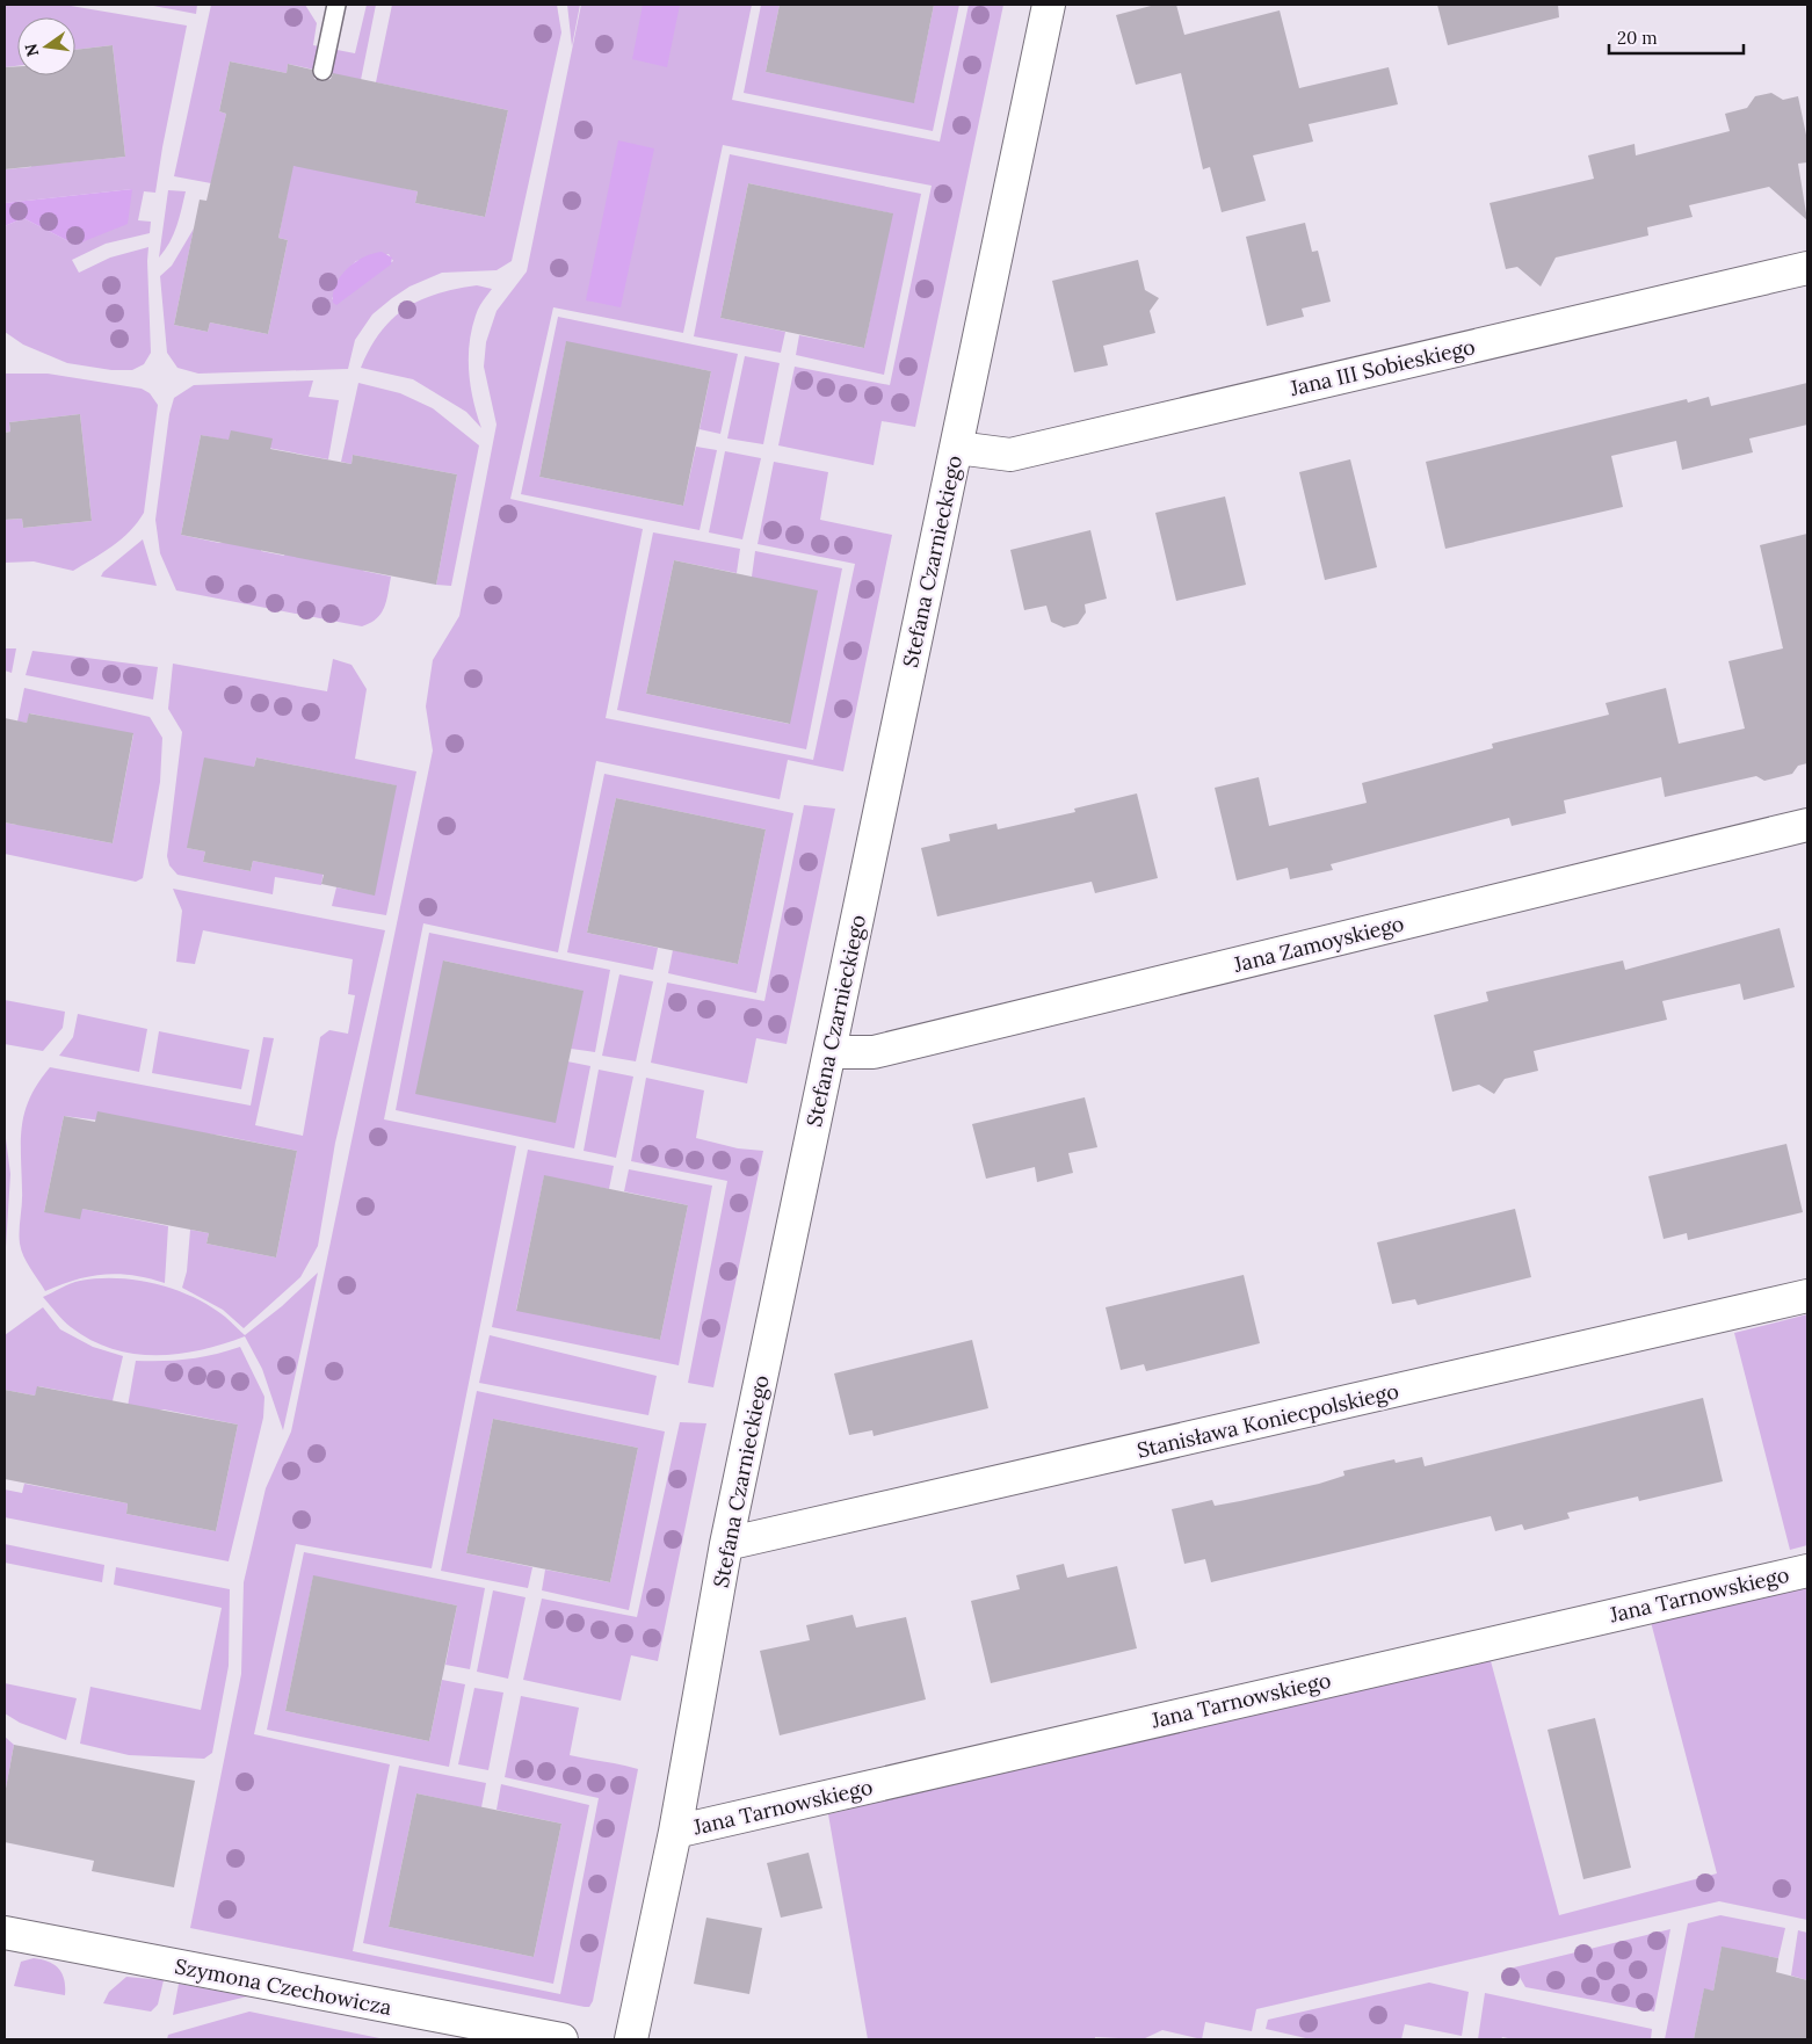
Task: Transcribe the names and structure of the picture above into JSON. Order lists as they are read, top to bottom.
{
  "streets": {
    "street": [
      "Jana III Sobieskiego",
      "Stefana Czarnieckiego",
      "Jana Zamoyskiego",
      "Stanisława Koniecpolskiego",
      "Jana Tarnowskiego",
      "Szymona Czechowicza"
    ]
  },
  "crossings": [
    ["Jana III Sobieskiego", "Stefana Czarnieckiego"],
    ["Stefana Czarnieckiego", "Jana Zamoyskiego"],
    ["Stefana Czarnieckiego", "Stanisława Koniecpolskiego"],
    ["Stefana Czarnieckiego", "Jana Tarnowskiego"]
  ],
  "scale_bar": "20 m",
  "north": "left"
}
